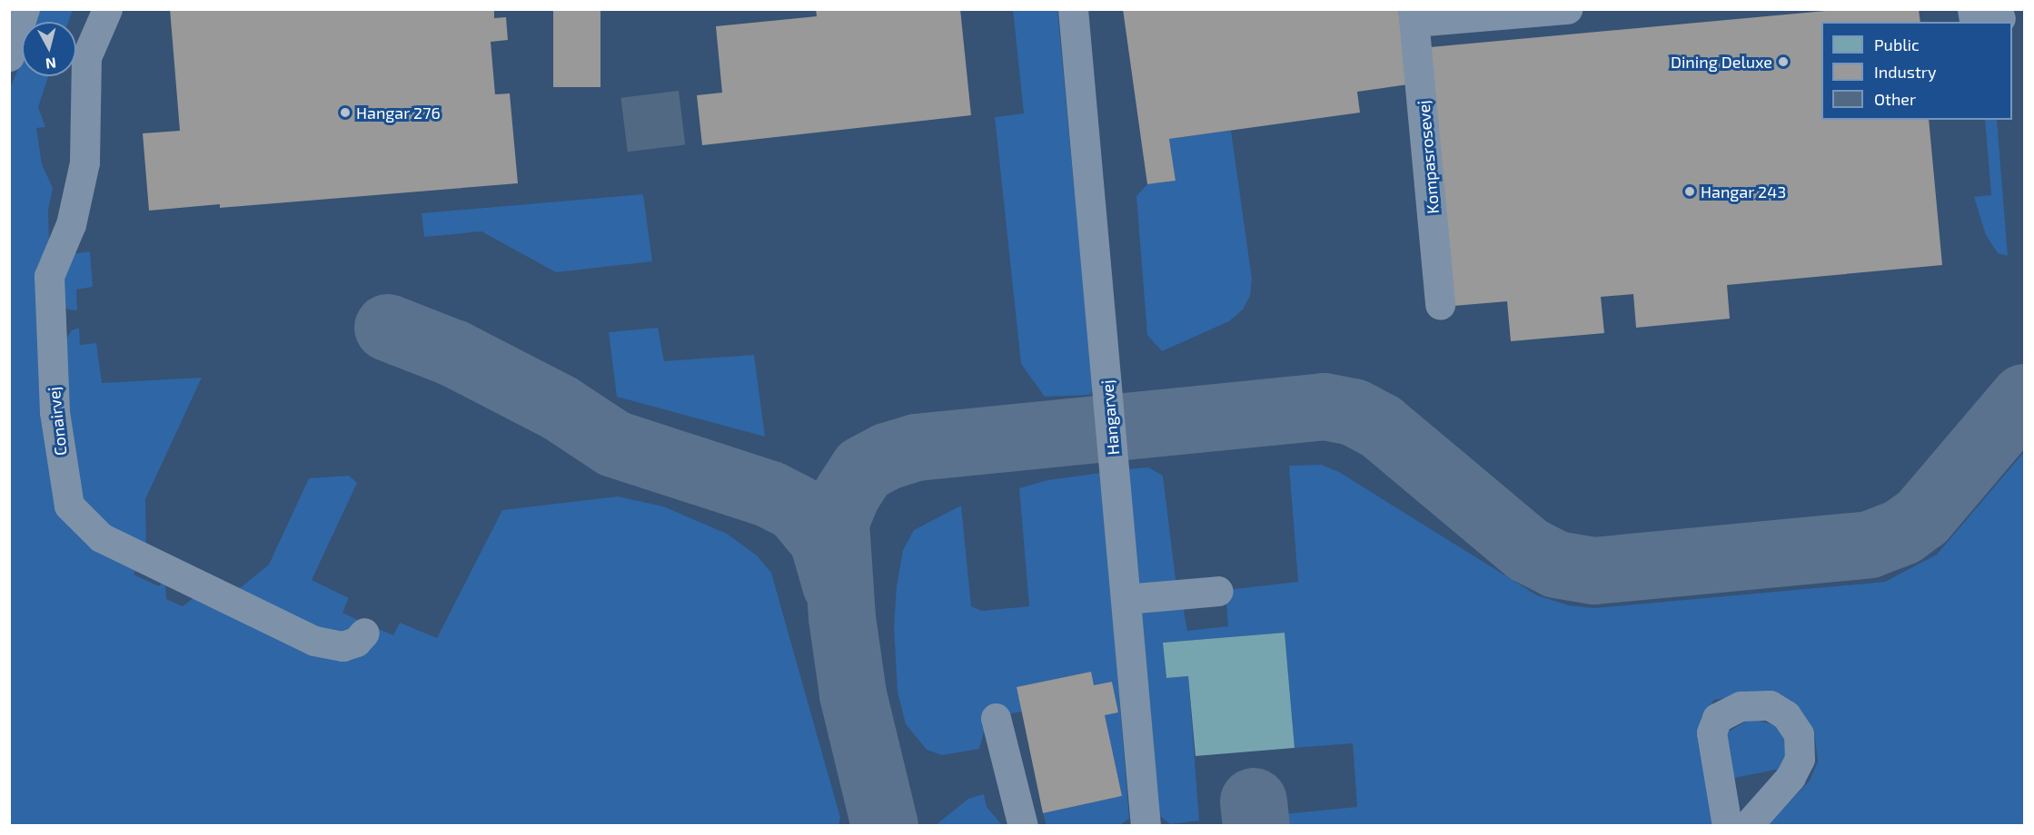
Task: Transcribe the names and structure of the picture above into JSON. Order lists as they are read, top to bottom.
{
  "streets": {
    "lane": ["Kompasrosevej", "Hangarvej", "Conairvej"]
  },
  "places": ["Dining Deluxe", "Hangar 276", "Hangar 243"],
  "legend": ["Public", "Industry", "Other"],
  "north": "bottom"
}
